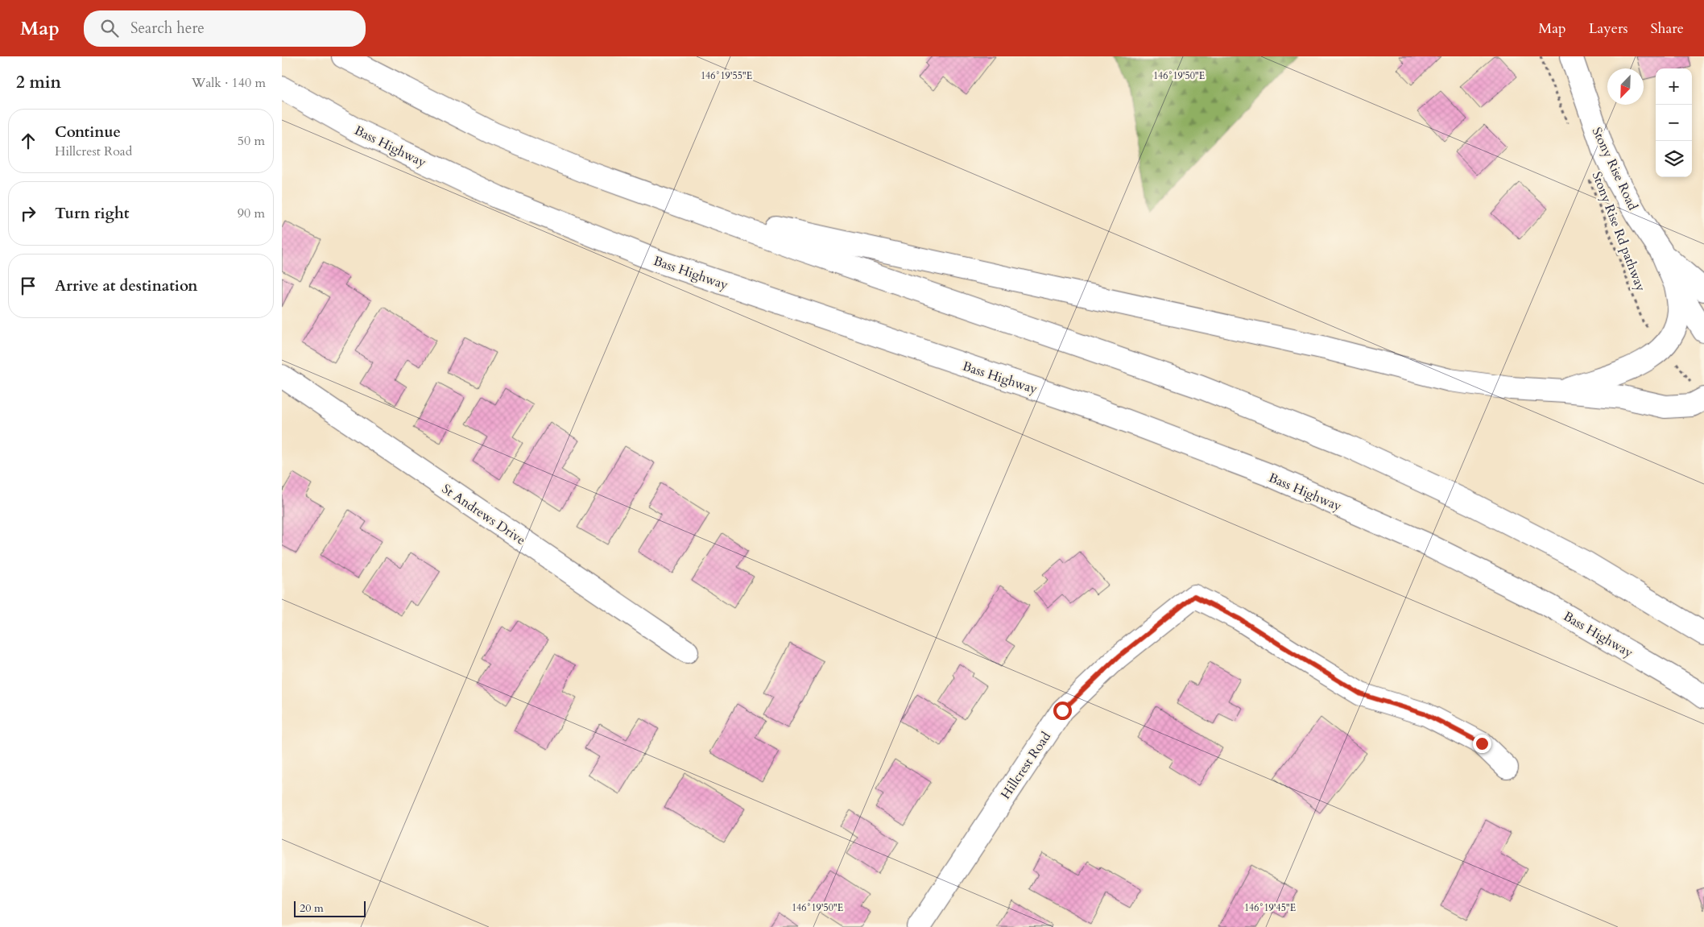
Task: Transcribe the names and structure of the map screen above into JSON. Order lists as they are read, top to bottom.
{
  "streets": {
    "main road": [
      "Bass Highway",
      "Stony Rise Road",
      "St Andrews Drive",
      "Hillcrest Road"
    ],
    "path": ["Stony Rise Rd pathway"]
  },
  "scale_bar": "20 m",
  "north": "bottom left",
  "page": {
    "header": "Map",
    "search": "Search here",
    "nav": ["Map", "Layers", "Share"],
    "heading": ["2 min", "Walk · 140 m"],
    "map_buttons": ["+", "−"],
    "list": [
      ["Continue", "Hillcrest Road", "50 m"],
      ["Turn right", "90 m"],
      "Arrive at destination"
    ],
    "scale": "20 m"
  },
  "coordinates": ["146°19'55\"E", "146°19'50\"E", "146°19'45\"E"]
}
